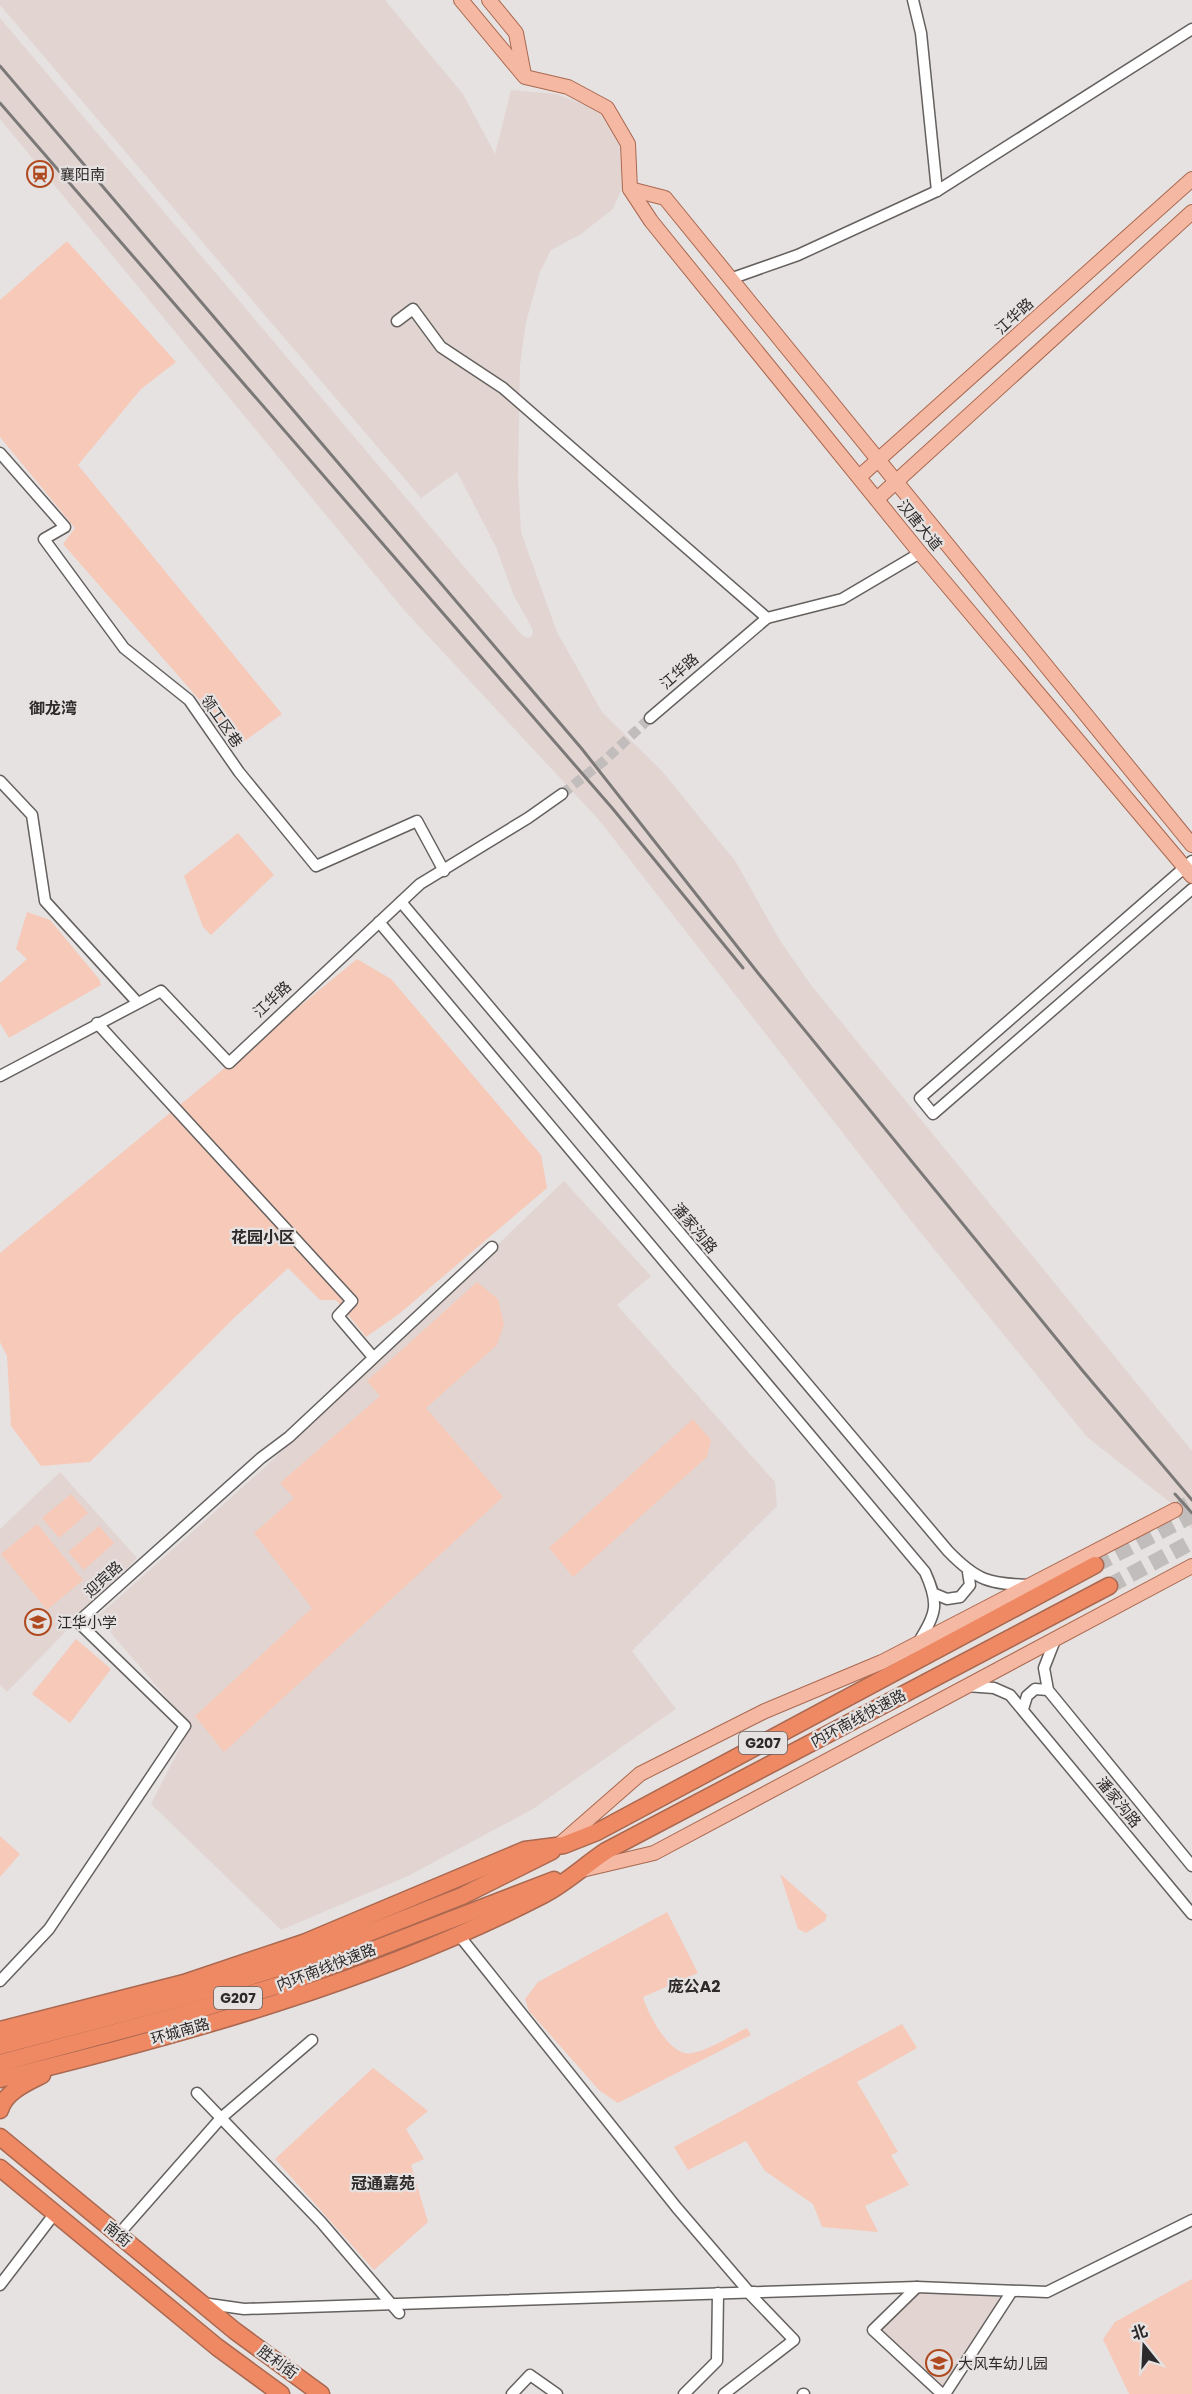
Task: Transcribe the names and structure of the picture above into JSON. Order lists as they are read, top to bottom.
{
  "streets": {
    "highway": [
      "内环南线快速路",
      "G207",
      "环城南路",
      "南街",
      "胜利街"
    ],
    "main road": ["江华路", "汉唐大道"],
    "street": ["领工区巷", "潘家沟路", "迎宾路"]
  },
  "crossings": [
    ["江华路", "汉唐大道"],
    ["江华路", "领工区巷"],
    ["江华路", "潘家沟路"],
    ["内环南线快速路", "环城南路"],
    ["南街", "胜利街"]
  ],
  "districts": [
    "御龙湾",
    "花园小区",
    "庞公A2",
    "冠通嘉苑"
  ],
  "places": {
    "station": ["襄阳南"],
    "school or university": ["江华小学", "大风车幼儿园"]
  },
  "north": "top"
}
